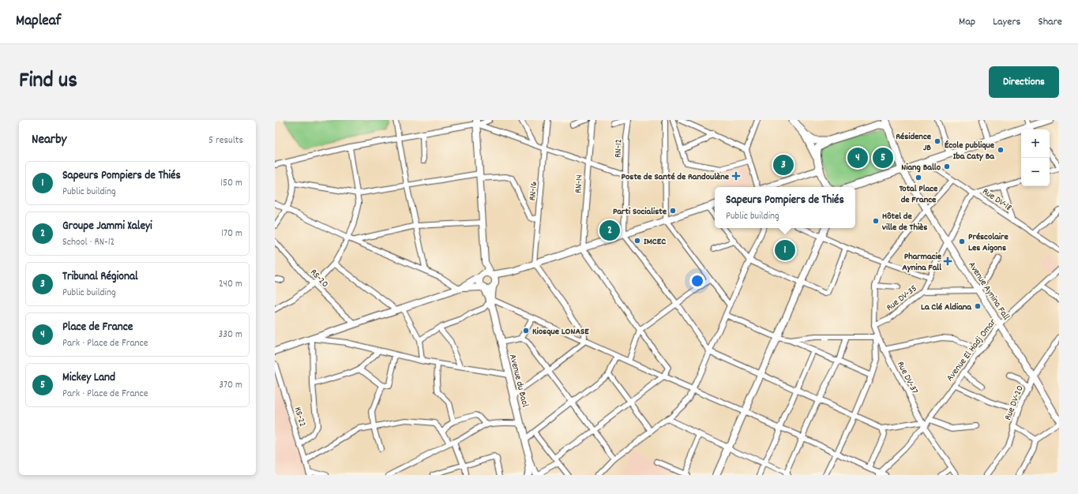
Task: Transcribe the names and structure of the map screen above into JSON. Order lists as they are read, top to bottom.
{
  "streets": {
    "main road": ["Avenue Aynina Fall", "Avenue du Baol"],
    "street": [
      "RN-12",
      "RN-14",
      "RN-16",
      "Rue DV-18",
      "RS-20",
      "Rue DV-35",
      "Avenue El Hadj Omar",
      "Rue DV-37",
      "Rue DV-20",
      "KS-22"
    ]
  },
  "crossings": [
    ["Avenue Aynina Fall", "Rue DV-35"],
    ["Avenue Aynina Fall", "Avenue El Hadj Omar"],
    ["Avenue Aynina Fall", "Rue DV-20"],
    ["Avenue El Hadj Omar", "Rue DV-37"]
  ],
  "places": {
    "other": [
      "Résidence JB",
      "École publique Iba Caty Ba",
      "Niang Ballo",
      "Total Place de France",
      "Parti Socialiste",
      "Hôtel de ville de Thiès",
      "IMCEC",
      "Préscolaire Les Aigons",
      "La Clé Aldiana",
      "Kiosque LONASE"
    ],
    "health": ["Poste de Santé de Randoulène", "Pharmacie Aynina Fall"]
  },
  "page": {
    "header": "Mapleaf",
    "nav": ["Map", "Layers", "Share"],
    "title": "Find us",
    "buttons": "Directions",
    "heading": ["Nearby", "5 results"],
    "map_buttons": ["+", "−"],
    "pins": [
      "4",
      "5",
      "3",
      "2",
      "1"
    ],
    "list": [
      {
        "mark": "1",
        "name": "Sapeurs Pompiers de Thiés",
        "note": "Public building",
        "value": "150 m"
      },
      {
        "mark": "2",
        "name": "Groupe Jammi Xaleyi",
        "note": "School · RN-12",
        "value": "170 m"
      },
      {
        "mark": "3",
        "name": "Tribunal Régional",
        "note": "Public building",
        "value": "240 m"
      },
      {
        "mark": "4",
        "name": "Place de France",
        "note": "Park · Place de France",
        "value": "330 m"
      },
      {
        "mark": "5",
        "name": "Mickey Land",
        "note": "Park · Place de France",
        "value": "370 m"
      }
    ],
    "popup": ["Sapeurs Pompiers de Thiés", "Public building"]
  }
}
